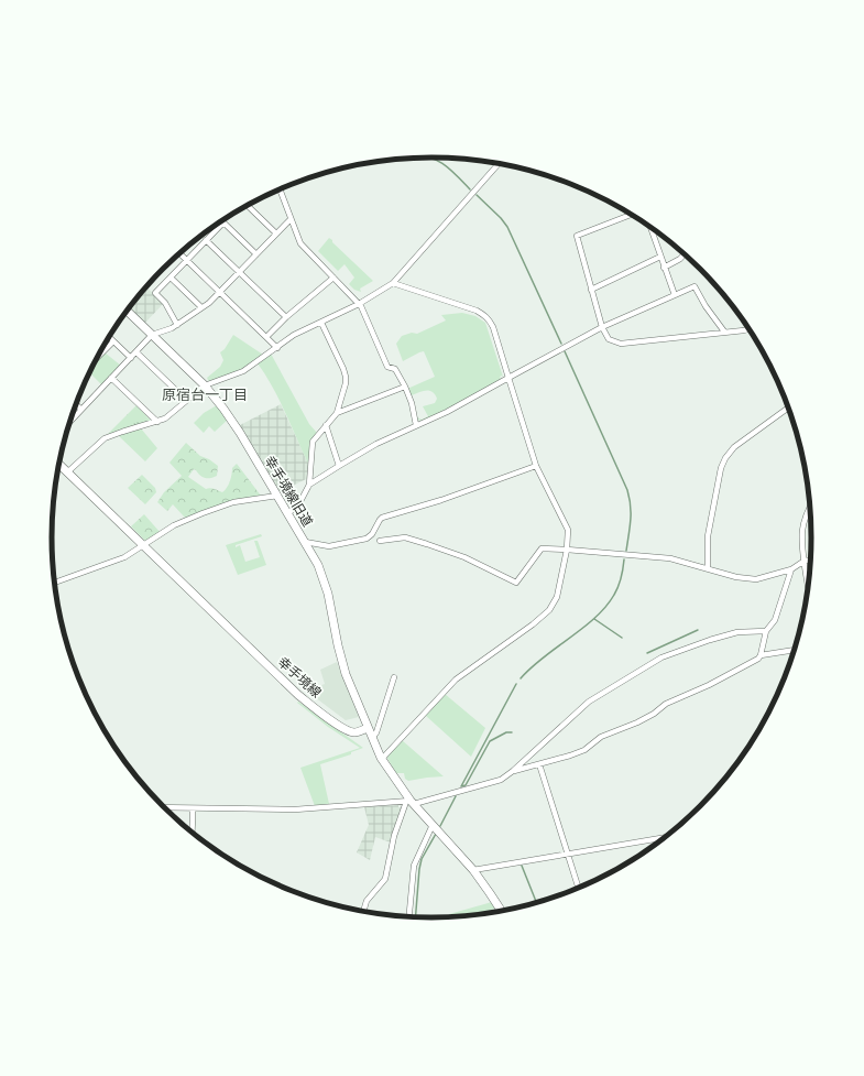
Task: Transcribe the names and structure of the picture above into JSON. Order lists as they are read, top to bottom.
{
  "streets": {
    "main road": ["幸手境線旧道", "幸手境線"]
  },
  "crossings": [
    ["幸手境線旧道", "幸手境線"]
  ],
  "districts": ["原宿台一丁目"]
}
